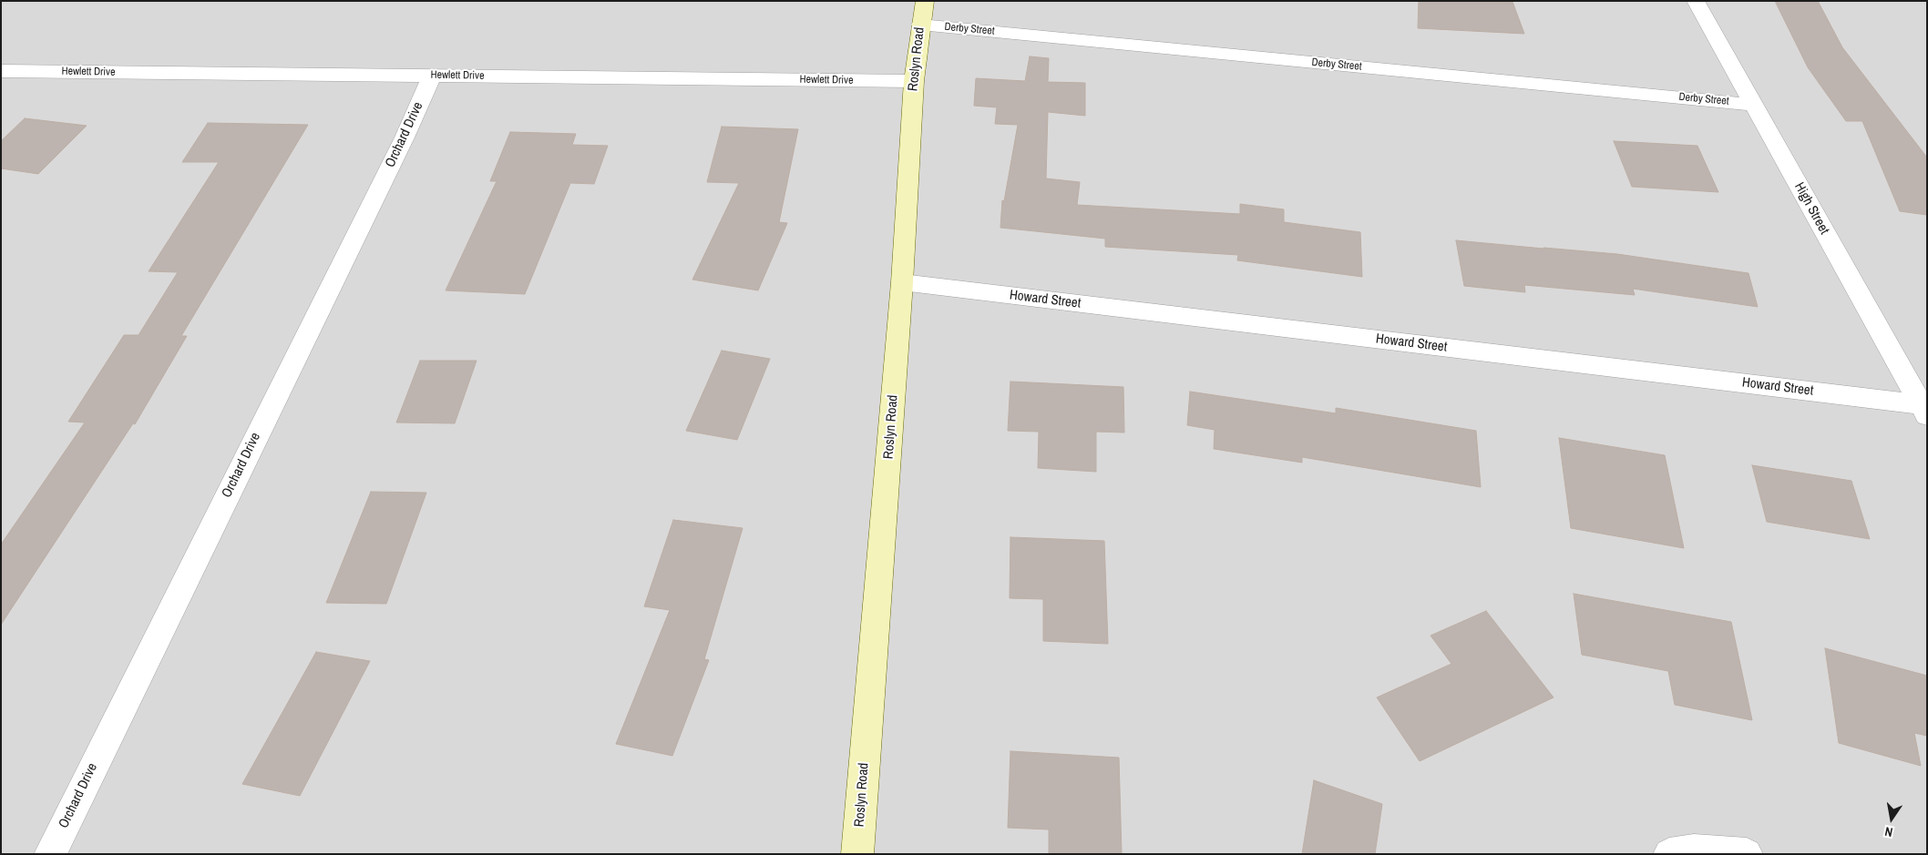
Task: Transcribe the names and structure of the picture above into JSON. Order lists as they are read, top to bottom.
{
  "streets": {
    "main road": ["Roslyn Road"],
    "street": [
      "Derby Street",
      "Hewlett Drive",
      "Orchard Drive",
      "High Street",
      "Howard Street"
    ]
  },
  "crossings": [
    ["Derby Street", "Roslyn Road"],
    ["Derby Street", "High Street"],
    ["Roslyn Road", "Hewlett Drive"],
    ["Roslyn Road", "Howard Street"],
    ["Hewlett Drive", "Orchard Drive"],
    ["High Street", "Howard Street"]
  ],
  "north": "bottom"
}
